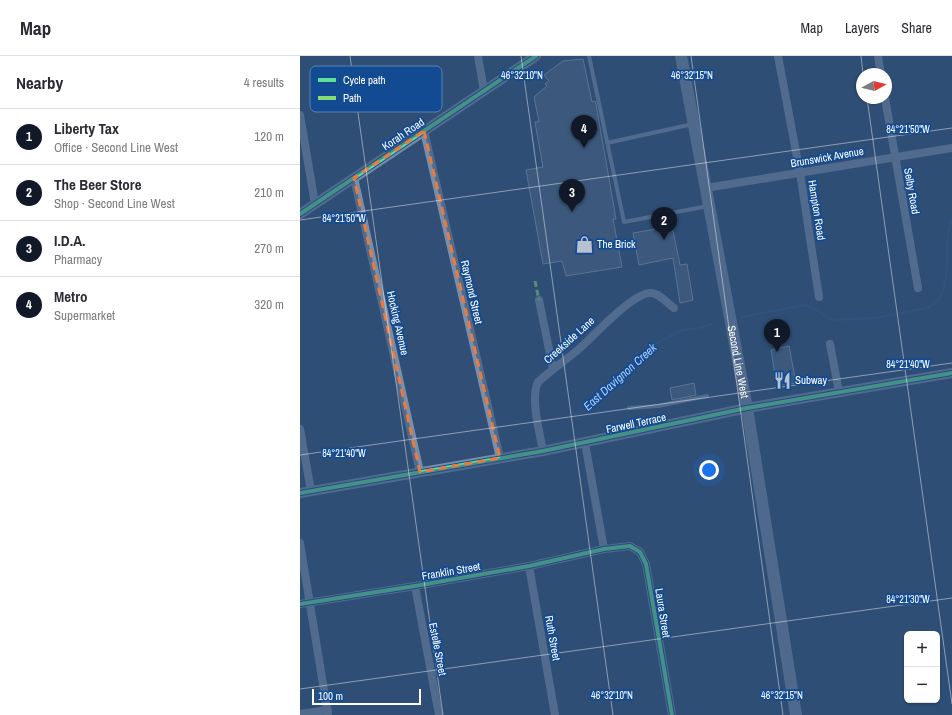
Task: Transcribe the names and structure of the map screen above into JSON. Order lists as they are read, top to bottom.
{
  "streets": {
    "main road": ["Second Line West"],
    "street": [
      "Korah Road",
      "Brunswick Avenue",
      "Selby Road",
      "Hampton Road",
      "Raymond Street",
      "Hocking Avenue",
      "Creekside Lane",
      "Farwell Terrace",
      "Franklin Street",
      "Laura Street",
      "Ruth Street",
      "Estelle Street"
    ]
  },
  "crossings": [
    ["Korah Road", "Raymond Street"],
    ["Korah Road", "Hocking Avenue"],
    ["Brunswick Avenue", "Selby Road"],
    ["Brunswick Avenue", "Hampton Road"],
    ["Brunswick Avenue", "Second Line West"],
    ["Raymond Street", "Farwell Terrace"],
    ["Hocking Avenue", "Farwell Terrace"],
    ["Creekside Lane", "Farwell Terrace"],
    ["Second Line West", "Farwell Terrace"],
    ["Franklin Street", "Laura Street"],
    ["Franklin Street", "Ruth Street"],
    ["Franklin Street", "Estelle Street"]
  ],
  "water": ["East Davignon Creek"],
  "places": {
    "shop": ["The Brick"],
    "restaurant": ["Subway"]
  },
  "legend": ["Cycle path", "Path"],
  "scale_bar": "100 m",
  "north": "right",
  "page": {
    "header": "Map",
    "nav": ["Map", "Layers", "Share"],
    "heading": ["Nearby", "4 results"],
    "list": [
      {
        "mark": "1",
        "name": "Liberty Tax",
        "note": "Office · Second Line West",
        "value": "120 m"
      },
      {
        "mark": "2",
        "name": "The Beer Store",
        "note": "Shop · Second Line West",
        "value": "210 m"
      },
      {
        "mark": "3",
        "name": "I.D.A.",
        "note": "Pharmacy",
        "value": "270 m"
      },
      {
        "mark": "4",
        "name": "Metro",
        "note": "Supermarket",
        "value": "320 m"
      }
    ],
    "pins": [
      "4",
      "3",
      "2",
      "1"
    ],
    "map_buttons": ["+", "−"],
    "scale": "100 m"
  },
  "coordinates": [
    "46°32'10\"N",
    "46°32'15\"N",
    "84°21'50\"W",
    "84°21'40\"W",
    "84°21'30\"W"
  ]
}
